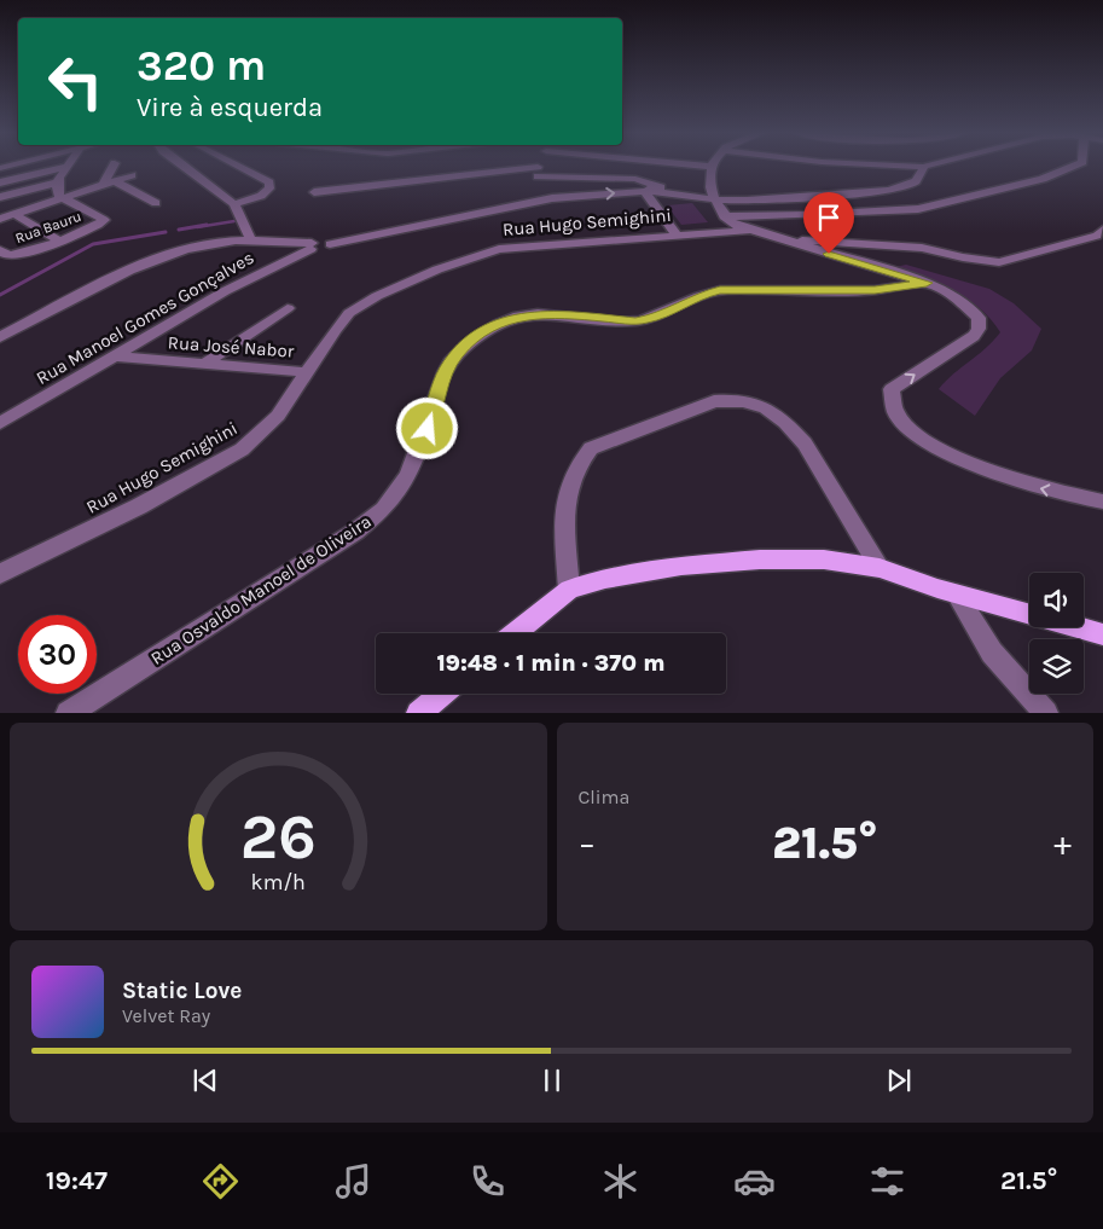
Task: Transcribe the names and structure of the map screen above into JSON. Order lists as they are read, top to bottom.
{
  "streets": {
    "street": [
      "Rua Hugo Semighini",
      "Rua Bauru",
      "Rua Manoel Gomes Gonçalves",
      "Rua José Nabor",
      "Rua Osvaldo Manoel de Oliveira"
    ]
  },
  "crossings": [
    ["Rua Hugo Semighini", "Rua José Nabor"],
    ["Rua Manoel Gomes Gonçalves", "Rua José Nabor"]
  ],
  "page": {
    "turn": ["320 m", "Vire à esquerda"],
    "limit": "30",
    "trip": "19:48 · 1 min · 370 m",
    "tile": "Clima",
    "heat": ["−", "21.5°", "+"],
    "song": ["Static Love", "Velvet Ray"],
    "tabs": ["19:47", "21.5°"],
    "gauge": ["26", "km/h"]
  }
}
